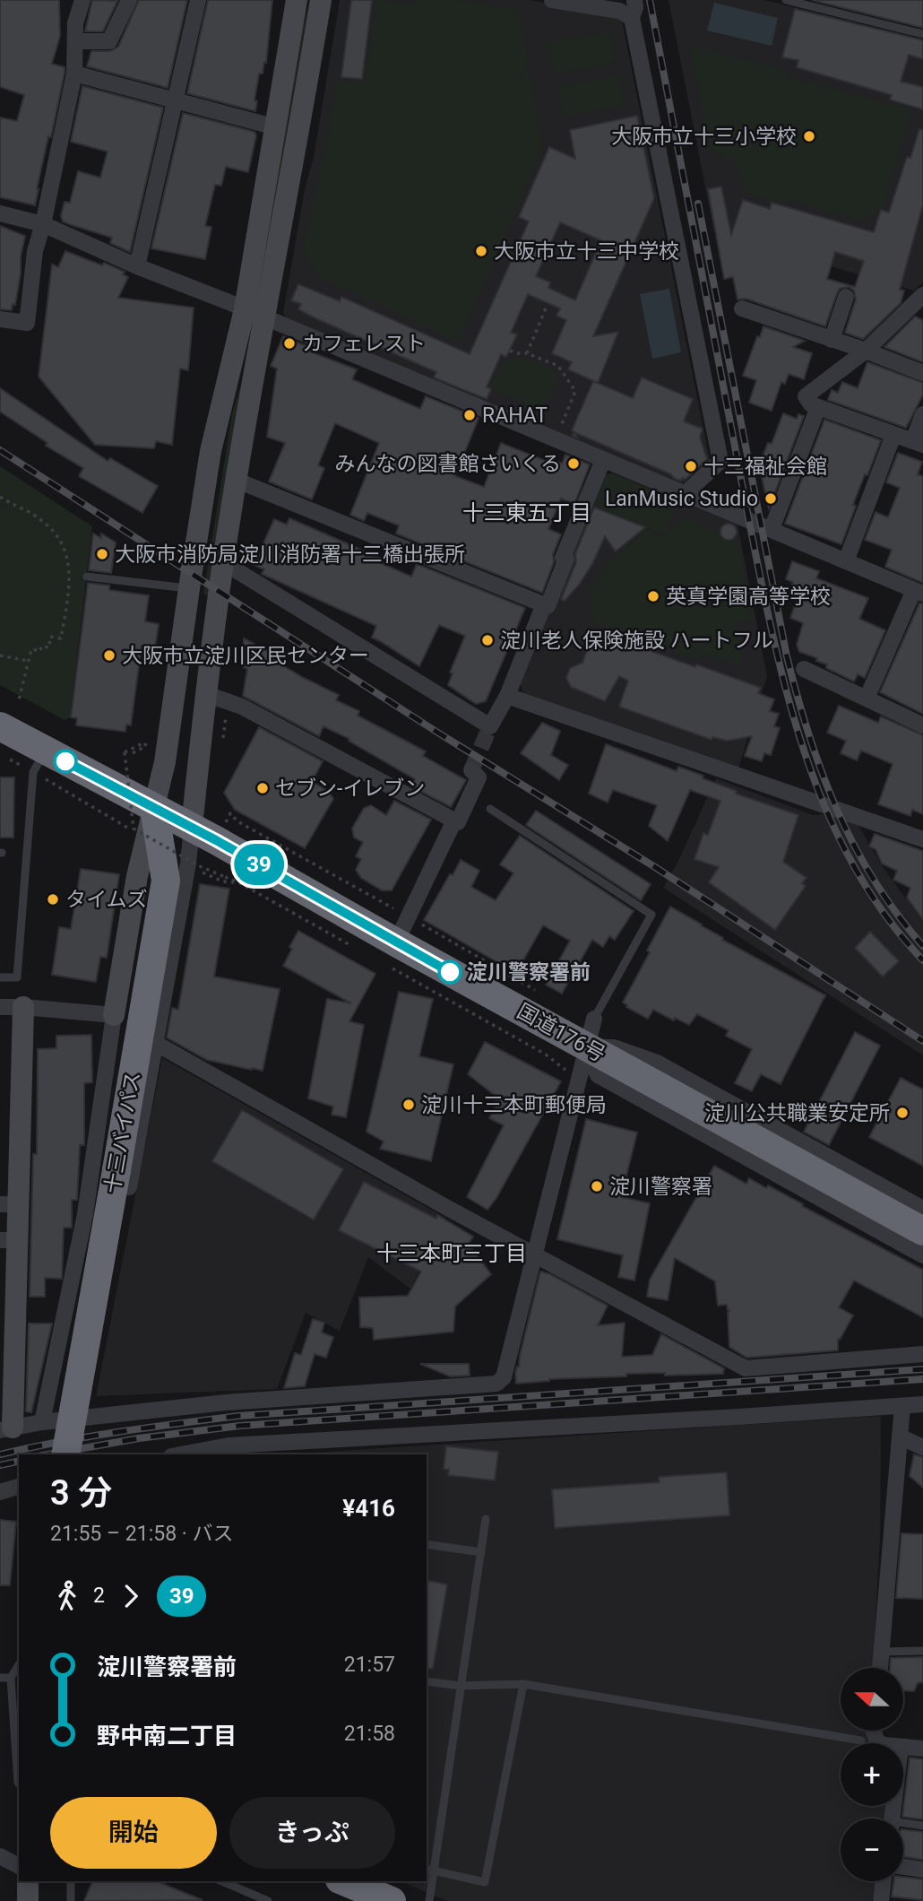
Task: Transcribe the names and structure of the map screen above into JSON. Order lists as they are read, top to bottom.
{
  "streets": {
    "highway": ["国道176号", "十三バイパス"]
  },
  "crossings": [
    ["国道176号", "十三バイパス"]
  ],
  "districts": ["十三東五丁目", "十三本町三丁目"],
  "places": [
    "大阪市立十三小学校",
    "大阪市立十三中学校",
    "カフェレスト",
    "RAHAT",
    "みんなの図書館さいくる",
    "十三福祉会館",
    "LanMusic Studio",
    "大阪市消防局淀川消防署十三橋出張所",
    "英真学園高等学校",
    "淀川老人保険施設 ハートフル",
    "大阪市立淀川区民センター",
    "セブン-イレブン",
    "タイムズ",
    "淀川警察署前",
    "淀川十三本町郵便局",
    "淀川公共職業安定所",
    "淀川警察署"
  ],
  "lines": ["bus line 39"],
  "north": "left",
  "page": {
    "on_map": "39",
    "heading": ["3 分", "21:55 – 21:58 · バス", "¥416"],
    "legs": ["2", "39"],
    "list": [
      {
        "name": "淀川警察署前",
        "value": "21:57"
      },
      {
        "name": "野中南二丁目",
        "value": "21:58"
      }
    ],
    "map_buttons": ["+", "−"],
    "buttons": ["開始", "きっぷ"]
  }
}
